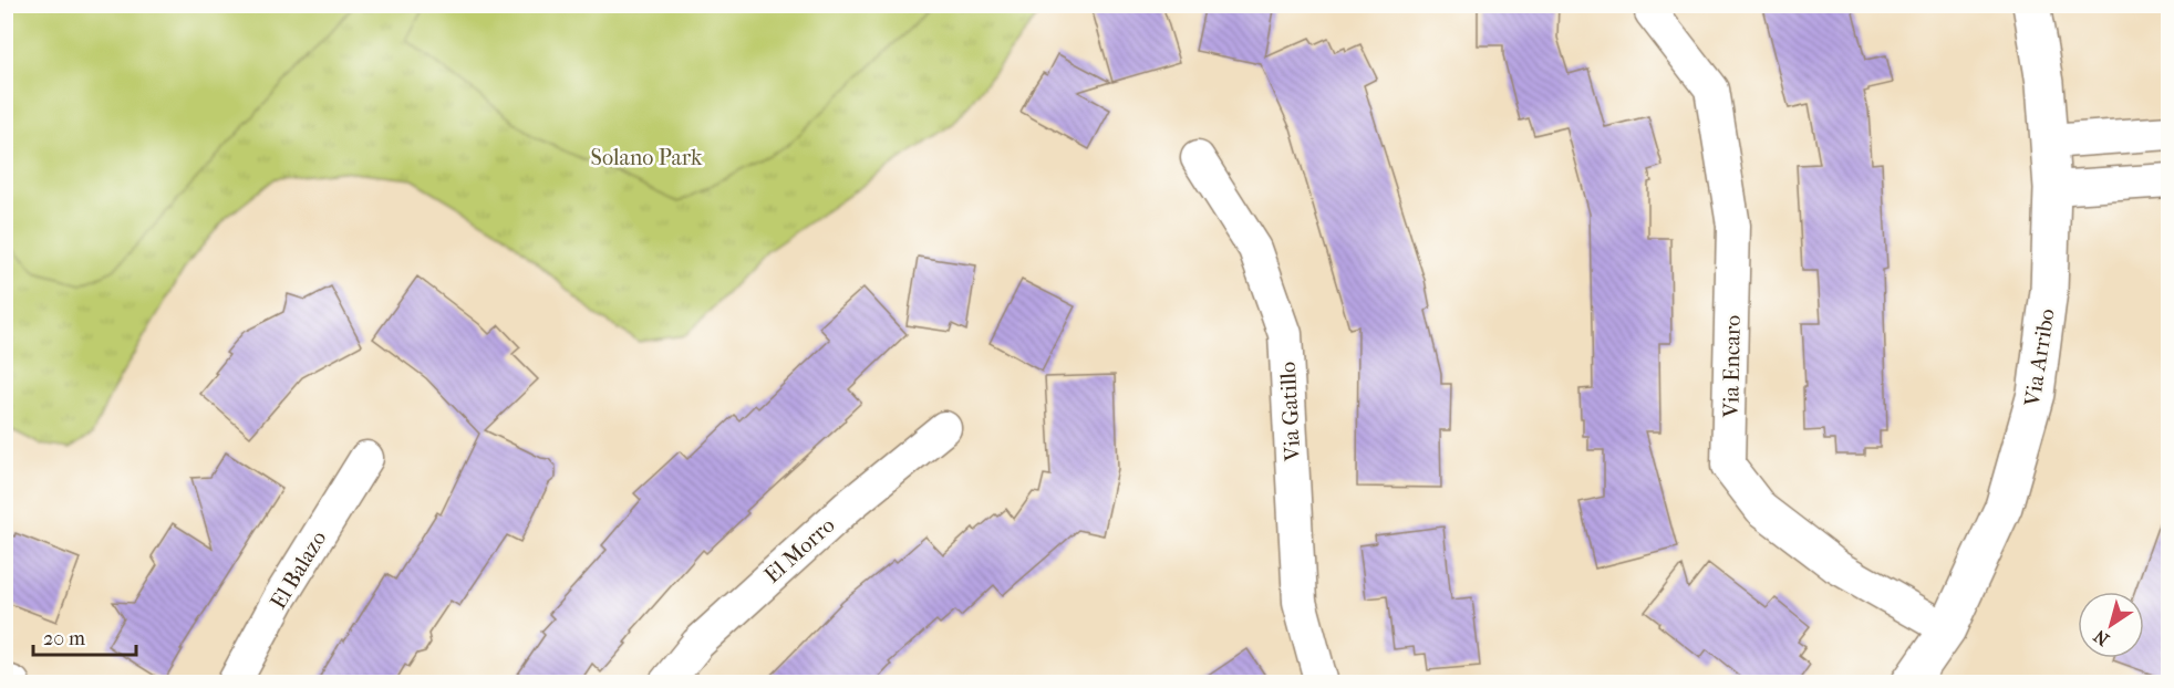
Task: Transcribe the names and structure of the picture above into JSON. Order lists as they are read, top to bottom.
{
  "streets": {
    "street": [
      "Via Arribo",
      "Via Encaro",
      "Via Gatillo",
      "El Morro",
      "El Balazo"
    ]
  },
  "crossings": [
    ["Via Arribo", "Via Encaro"]
  ],
  "parks": ["Solano Park"],
  "scale_bar": "20 m",
  "north": "bottom left"
}
